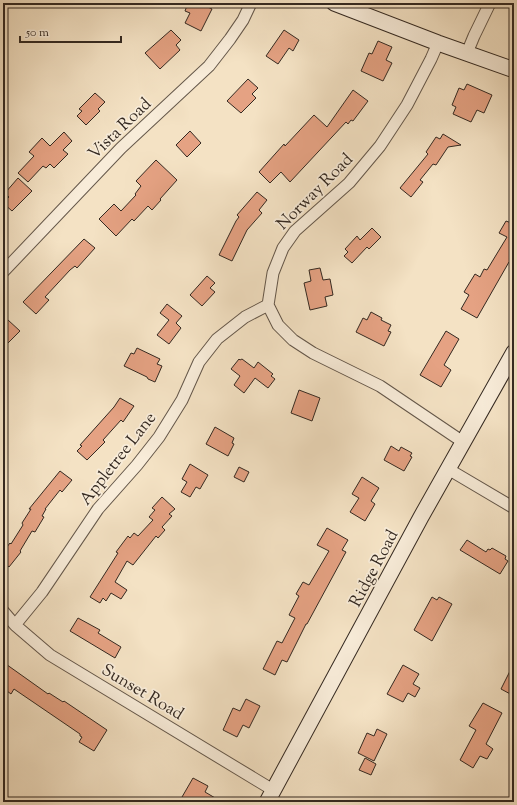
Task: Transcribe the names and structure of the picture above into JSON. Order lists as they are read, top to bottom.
{
  "streets": {
    "main road": ["Ridge Road"],
    "street": [
      "Vista Road",
      "Norway Road",
      "Appletree Lane",
      "Sunset Road"
    ]
  },
  "crossings": [
    ["Norway Road", "Appletree Lane"],
    ["Appletree Lane", "Sunset Road"],
    ["Ridge Road", "Sunset Road"]
  ],
  "scale_bar": "50 m"
}
